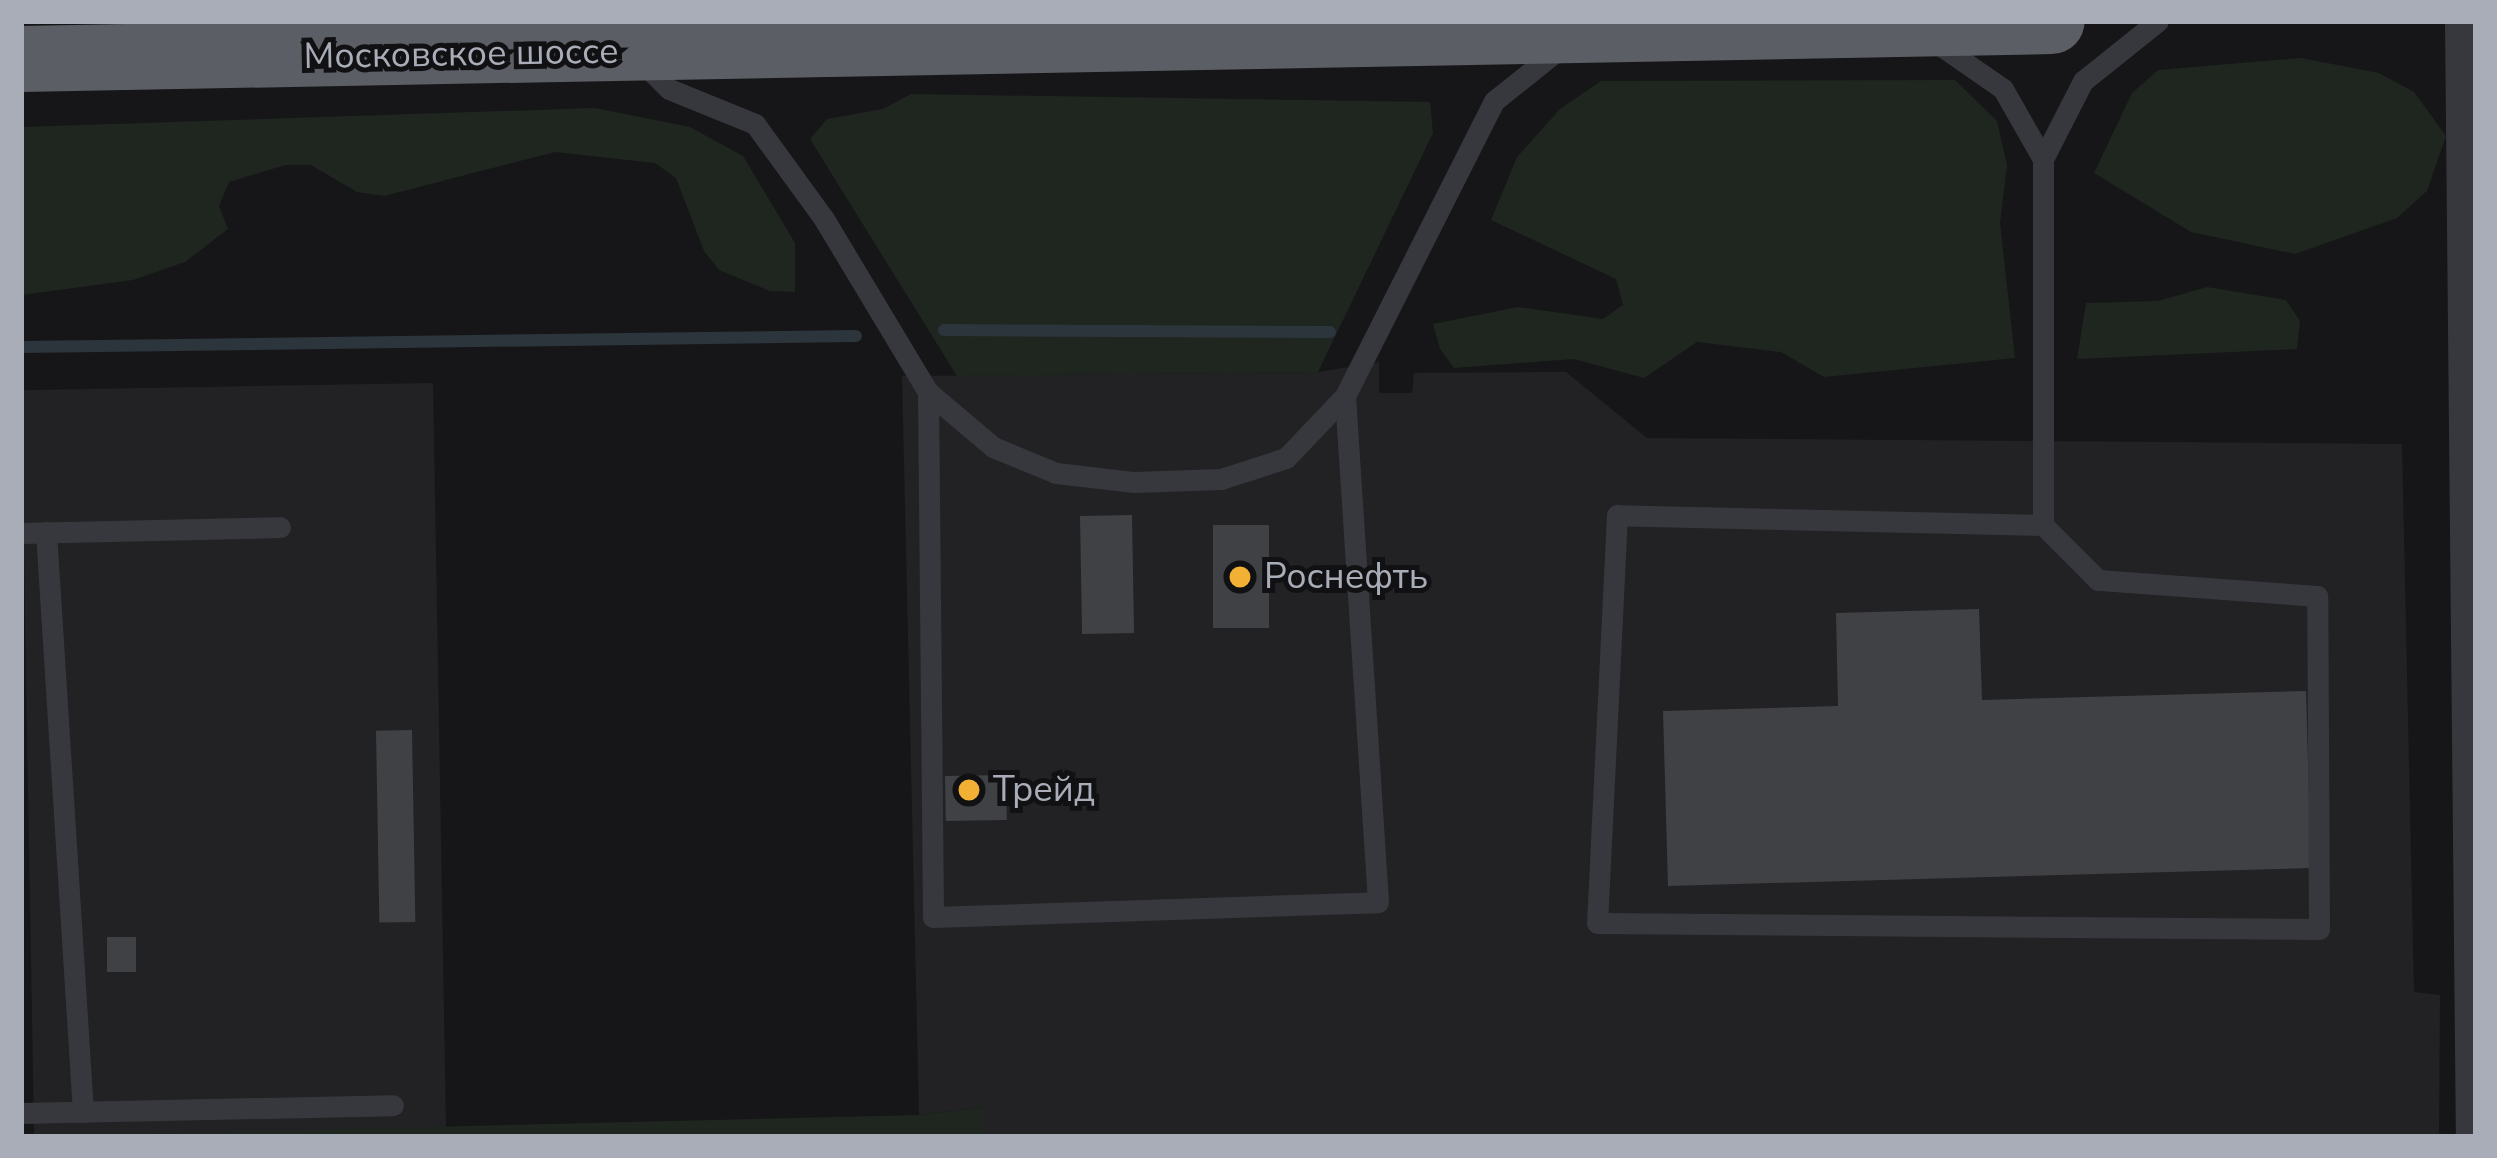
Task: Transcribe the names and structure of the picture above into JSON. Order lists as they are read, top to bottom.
{
  "streets": {
    "highway": ["Московское шоссе"]
  },
  "places": ["Роснефть", "Трейд"]
}
